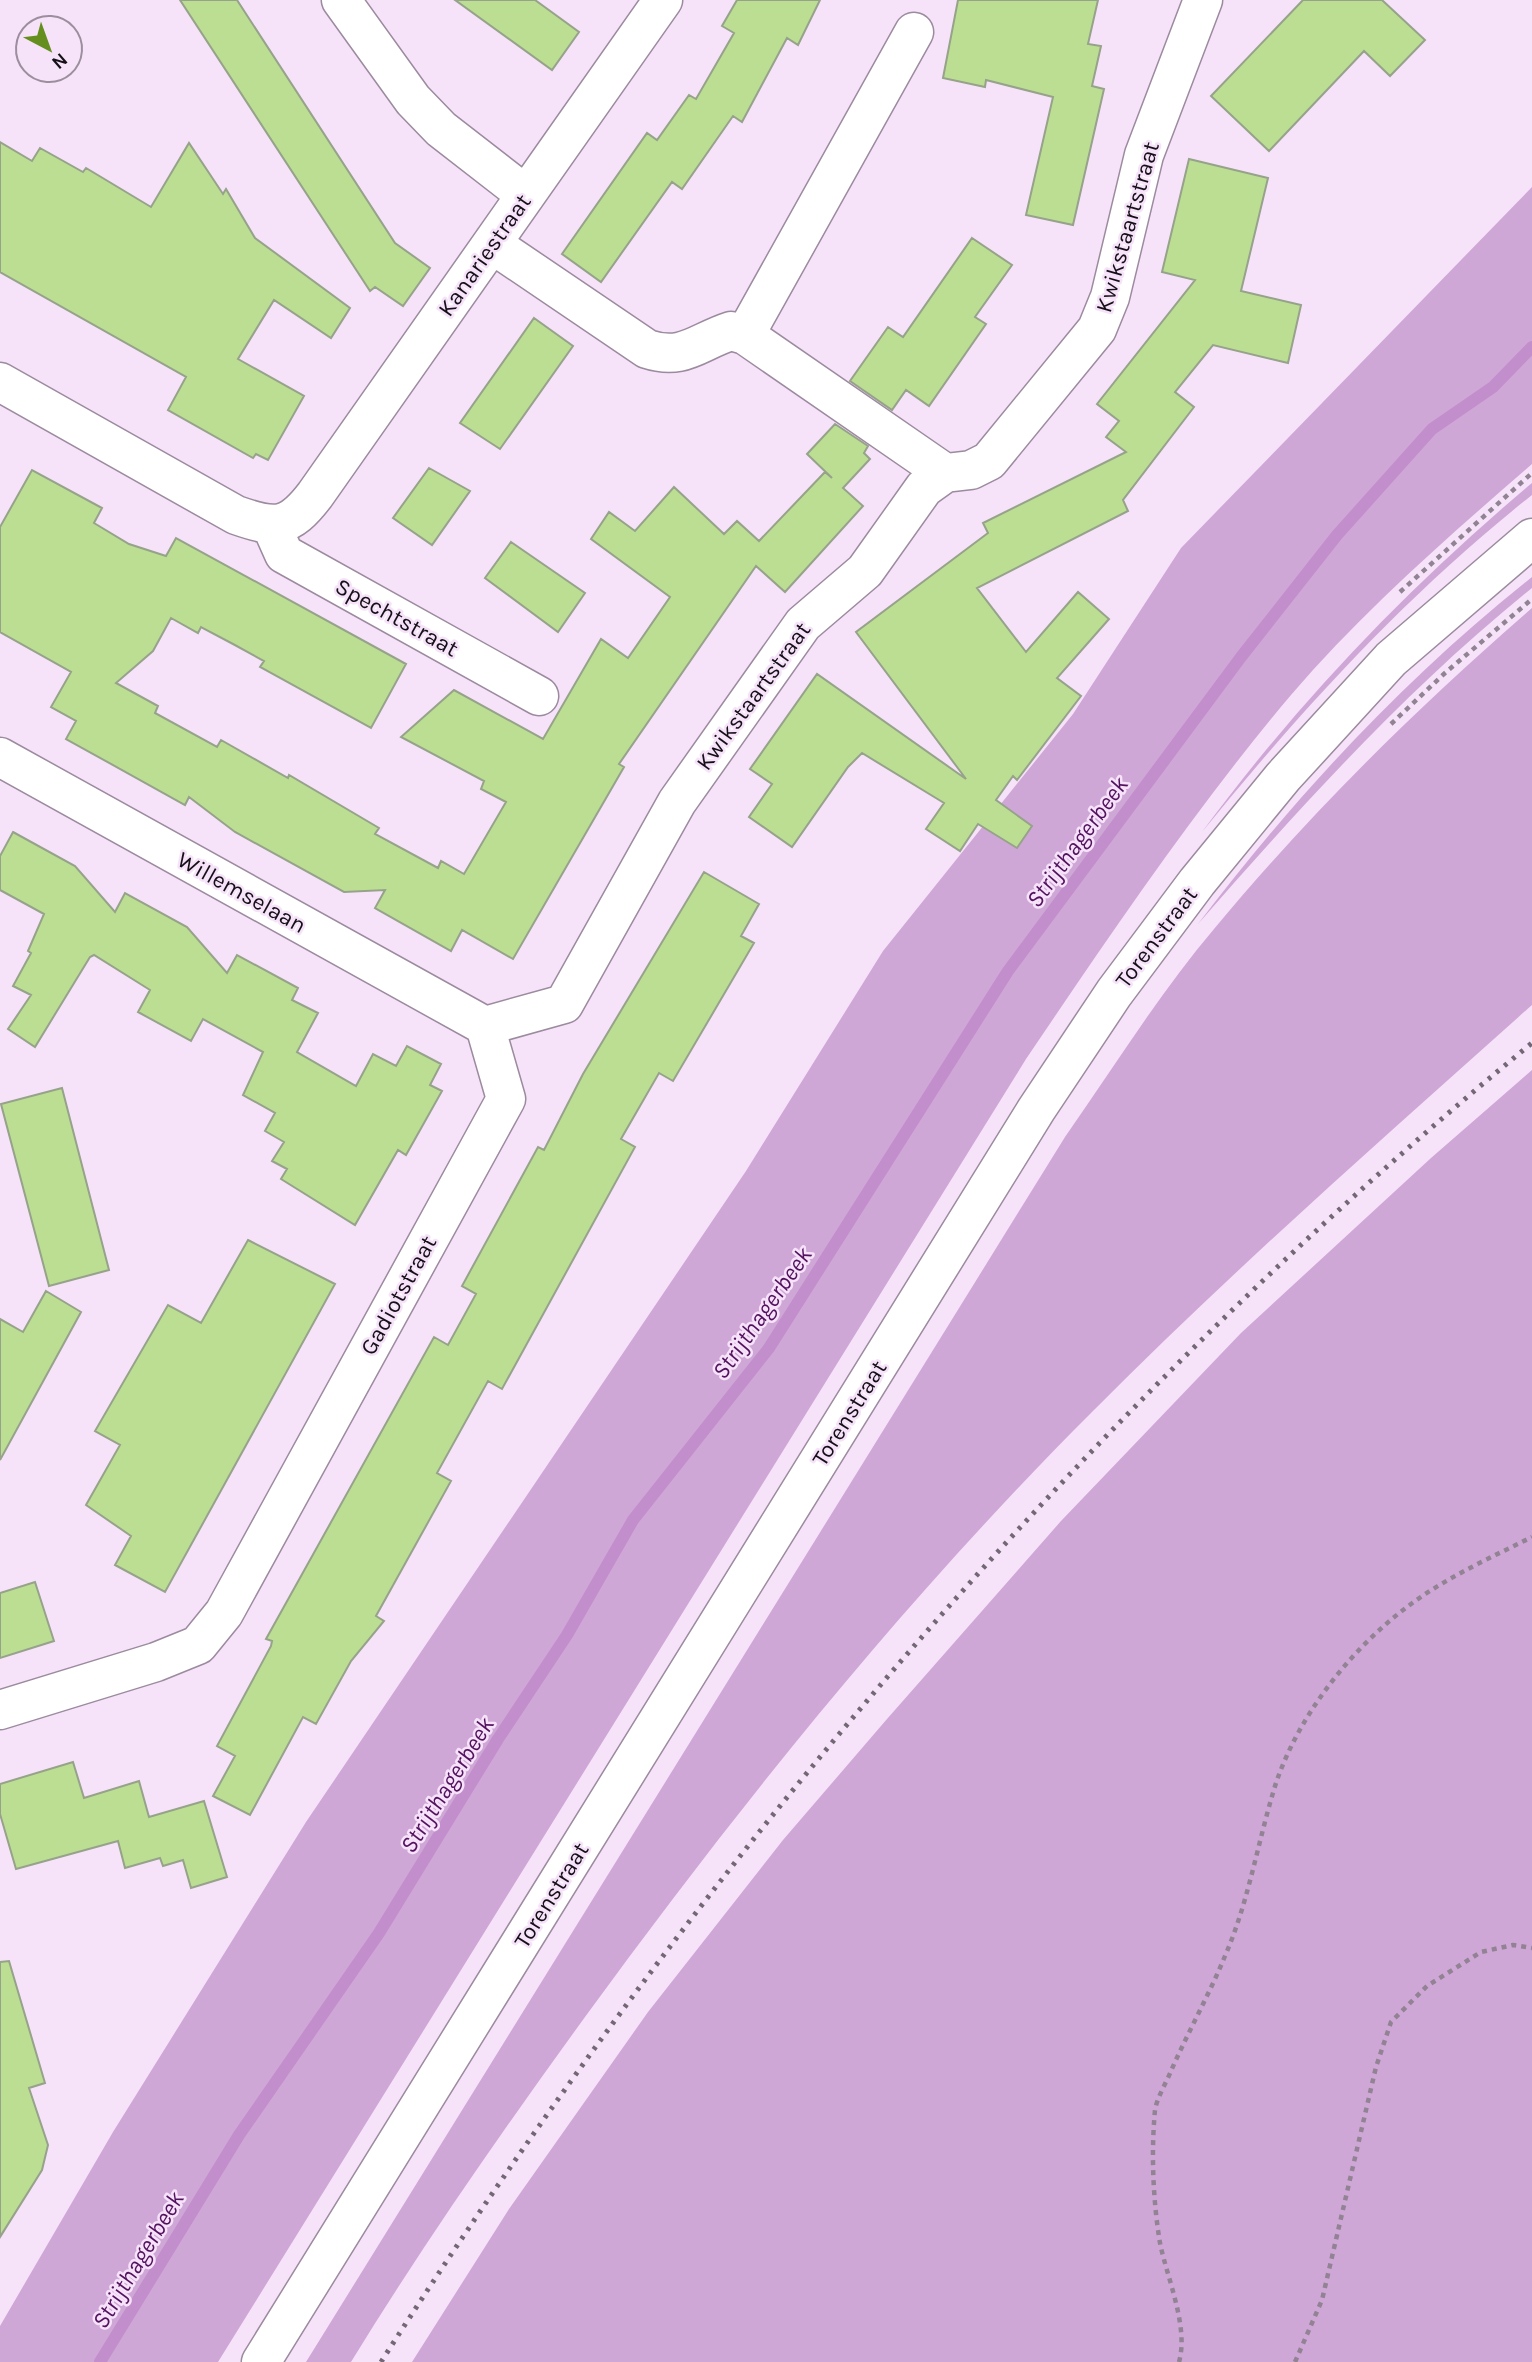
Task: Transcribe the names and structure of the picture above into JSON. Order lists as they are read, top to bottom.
{
  "streets": {
    "street": [
      "Kwikstaartstraat",
      "Kanariestraat",
      "Spechtstraat",
      "Willemselaan",
      "Torenstraat",
      "Gadiotstraat"
    ]
  },
  "crossings": [
    ["Kwikstaartstraat", "Willemselaan"],
    ["Kwikstaartstraat", "Gadiotstraat"],
    ["Kanariestraat", "Spechtstraat"],
    ["Willemselaan", "Gadiotstraat"]
  ],
  "water": ["Strijthagerbeek"],
  "north": "bottom right"
}
